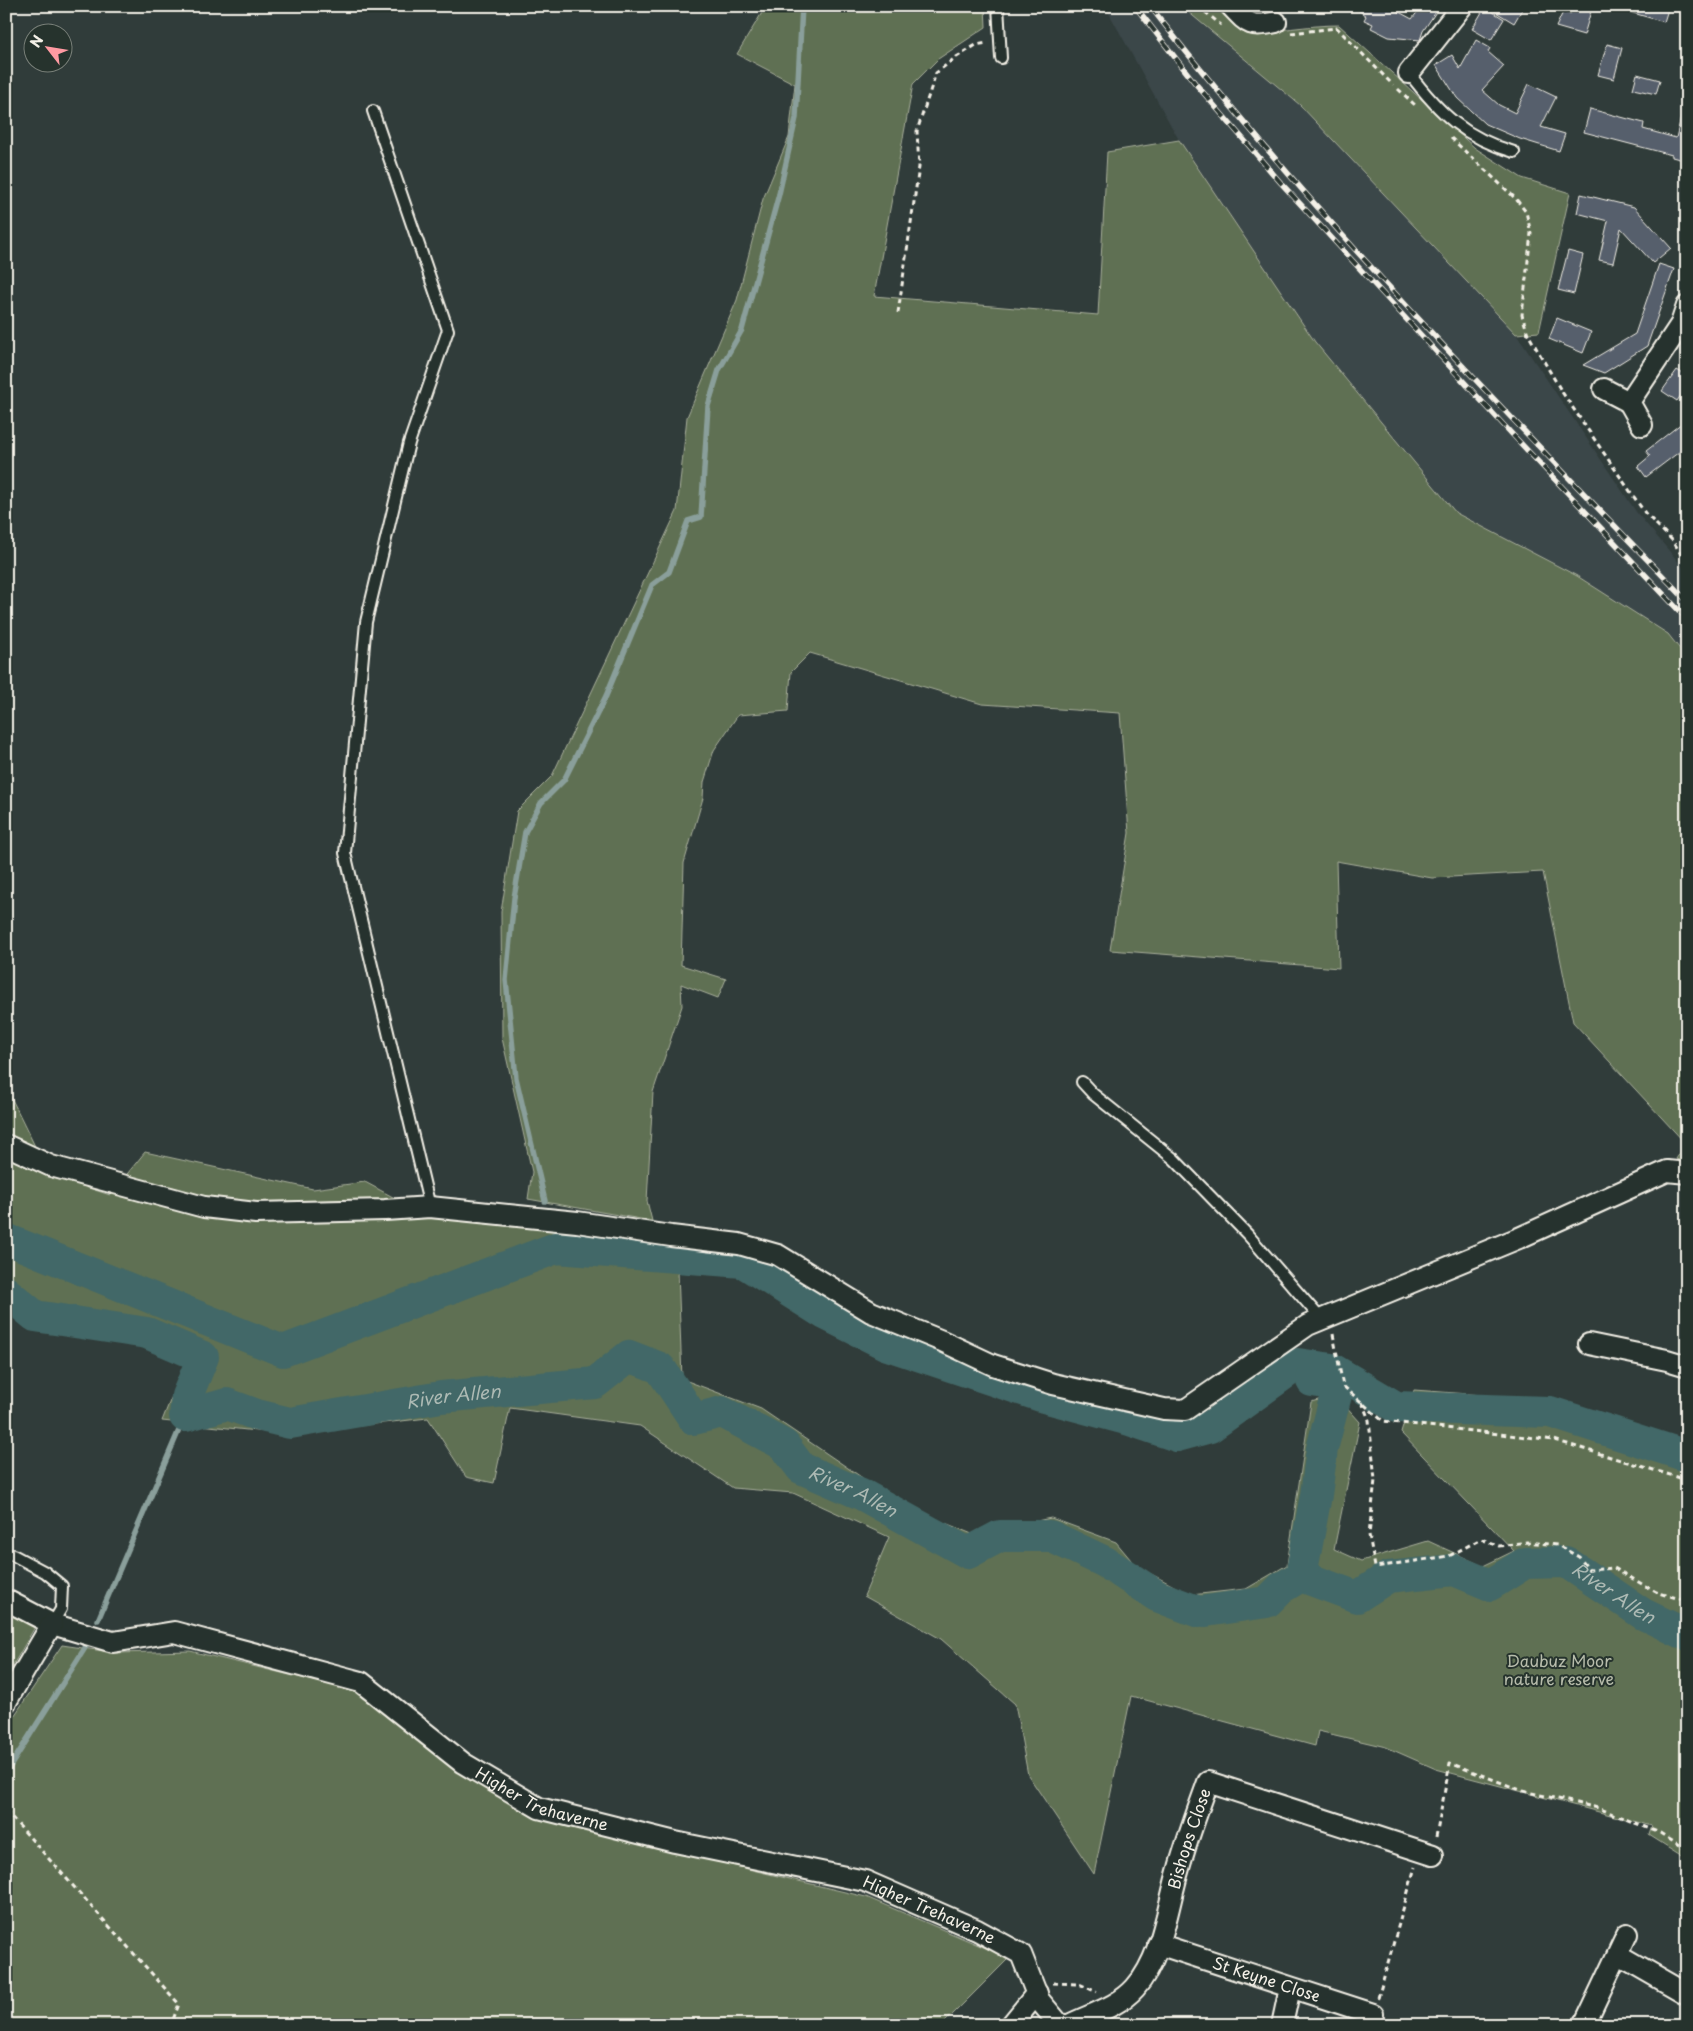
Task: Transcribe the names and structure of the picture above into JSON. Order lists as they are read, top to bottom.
{
  "streets": {
    "street": ["Higher Trehaverne", "Bishops Close", "St Keyne Close"]
  },
  "crossings": [
    ["Bishops Close", "St Keyne Close"]
  ],
  "water": ["River Allen"],
  "parks": ["Daubuz Moor nature reserve"],
  "north": "top left"
}
